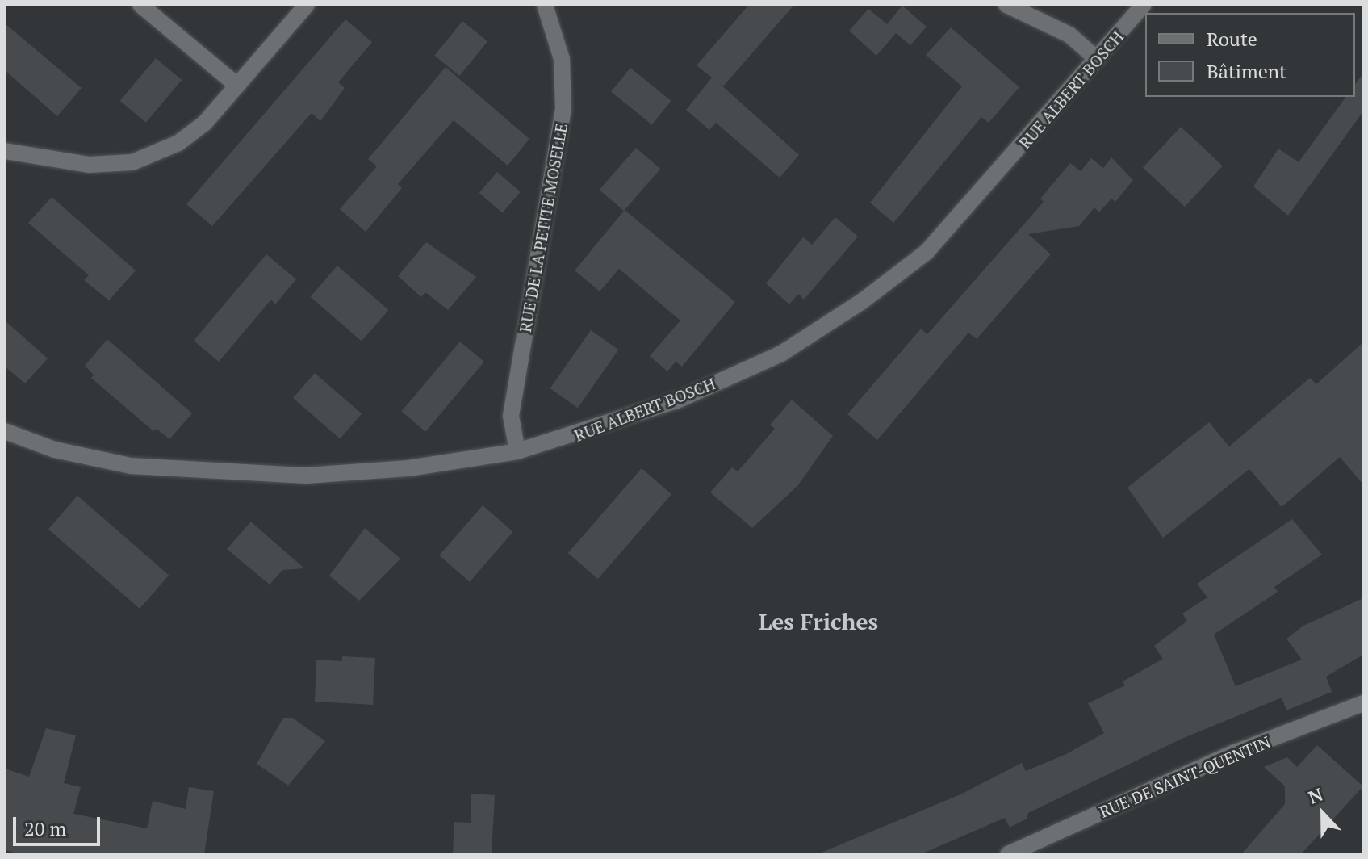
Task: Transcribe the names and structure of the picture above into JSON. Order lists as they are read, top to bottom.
{
  "streets": {
    "street": ["RUE ALBERT BOSCH", "RUE DE LA PETITE MOSELLE", "RUE DE SAINT-QUENTIN"]
  },
  "crossings": [
    ["RUE ALBERT BOSCH", "RUE DE LA PETITE MOSELLE"]
  ],
  "districts": ["Les Friches"],
  "legend": ["Route", "Bâtiment"],
  "scale_bar": "20 m",
  "north": "top"
}
